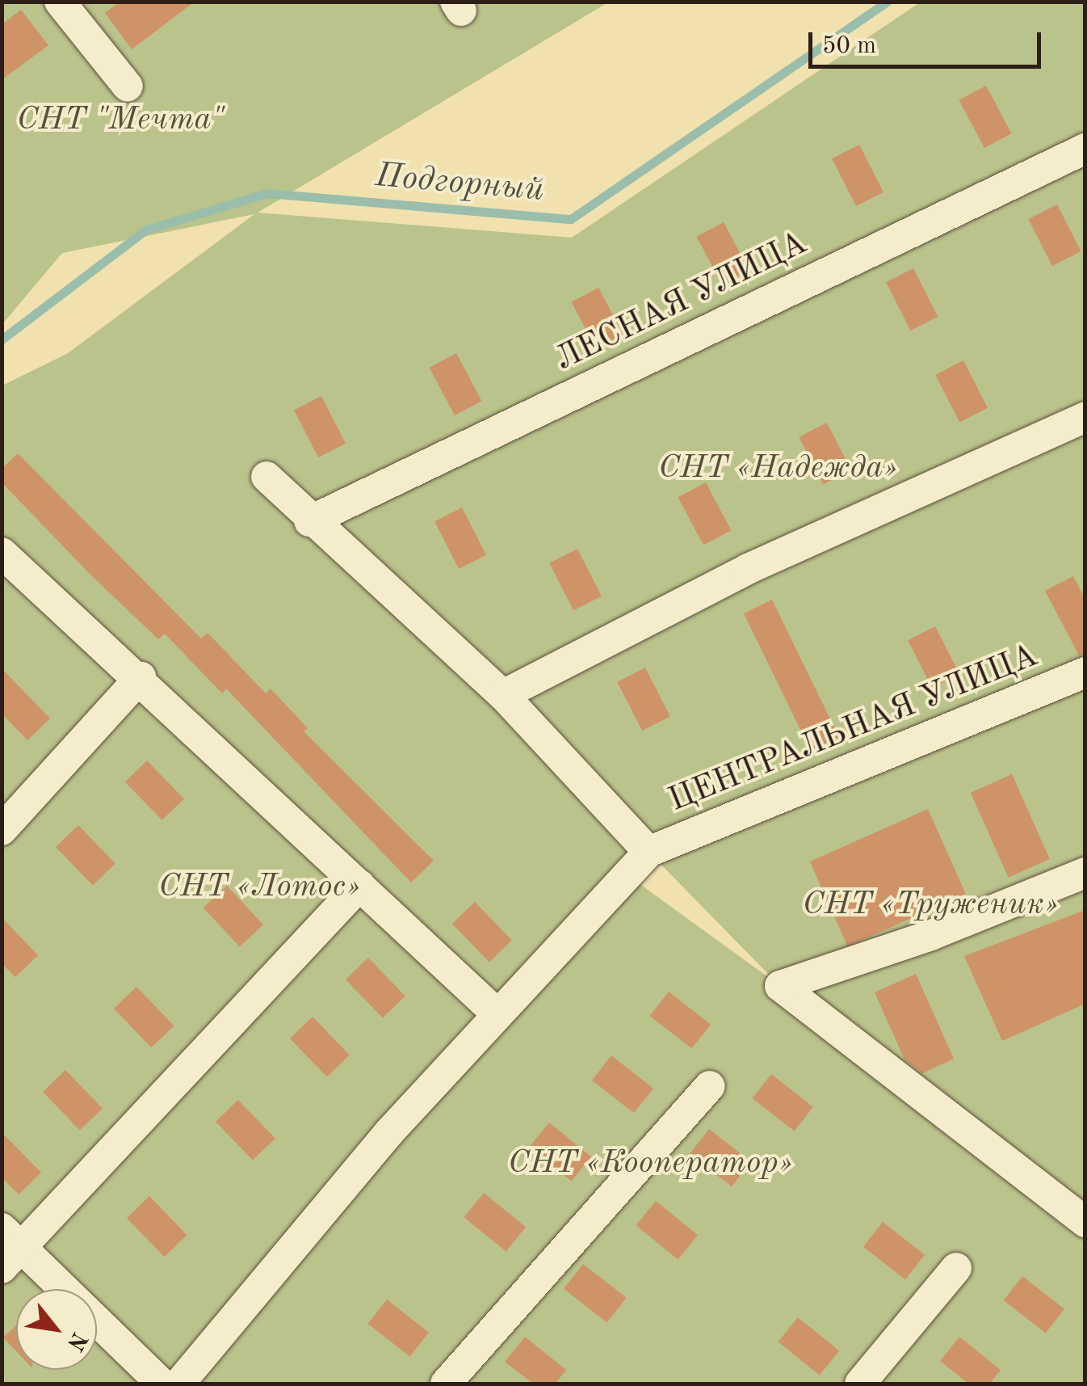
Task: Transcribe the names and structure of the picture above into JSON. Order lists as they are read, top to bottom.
{
  "streets": {
    "street": ["ЛЕСНАЯ УЛИЦА", "ЦЕНТРАЛЬНАЯ УЛИЦА"]
  },
  "water": ["Подгорный"],
  "parks": [
    "СНТ \"Мечта\"",
    "СНТ «Надежда»",
    "СНТ «Лотос»",
    "СНТ «Труженик»",
    "СНТ «Кооператор»"
  ],
  "scale_bar": "50 m",
  "north": "bottom right"
}
